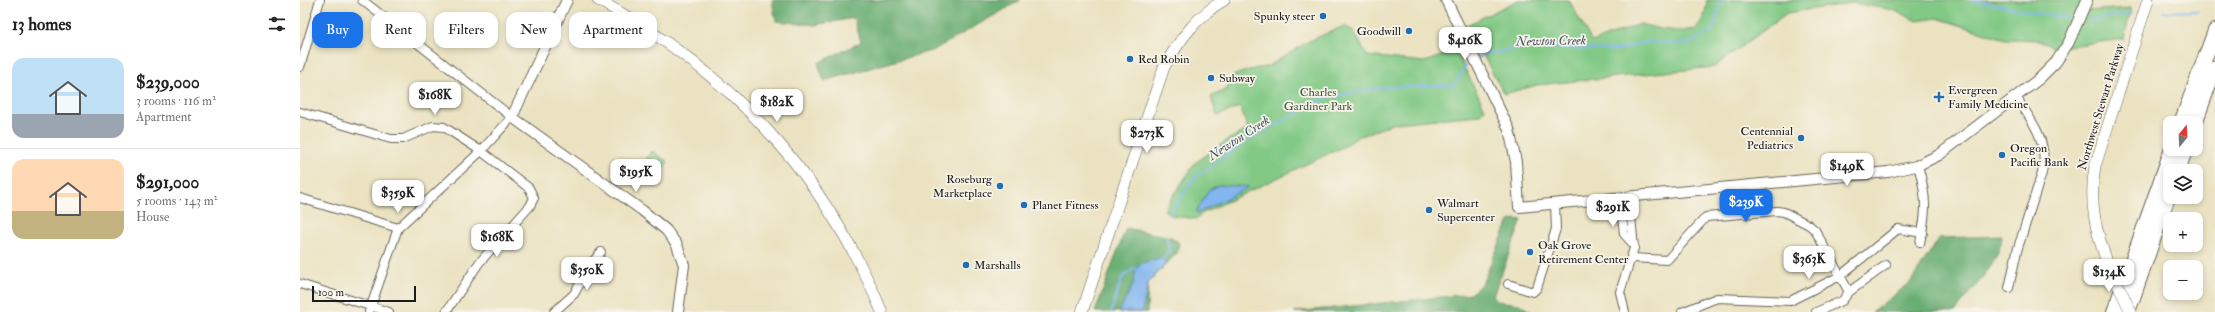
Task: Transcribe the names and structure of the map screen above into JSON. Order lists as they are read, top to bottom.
{
  "streets": {
    "main road": ["Northwest Stewart Parkway"]
  },
  "water": ["Newton Creek"],
  "parks": ["Charles Gardiner Park"],
  "places": {
    "other": [
      "Spunky steer",
      "Goodwill",
      "Red Robin",
      "Subway",
      "Centennial Pediatrics",
      "Oregon Pacific Bank",
      "Roseburg Marketplace",
      "Planet Fitness",
      "Walmart Supercenter",
      "Oak Grove Retirement Center",
      "Marshalls"
    ],
    "health": ["Evergreen Family Medicine"]
  },
  "scale_bar": "100 m",
  "north": "top",
  "page": {
    "heading": "13 homes",
    "chip": [
      "Buy",
      "Rent",
      "Filters",
      "New",
      "Apartment"
    ],
    "price": [
      "$416K",
      "$168K",
      "$182K",
      "$273K",
      "$149K",
      "$195K",
      "$359K",
      "$239K",
      "$291K",
      "$168K",
      "$363K",
      "$350K",
      "$134K"
    ],
    "list": [
      {
        "name": "$239,000",
        "note": "3 rooms · 116 m² · Apartment"
      },
      {
        "name": "$291,000",
        "note": "5 rooms · 143 m² · House"
      }
    ],
    "map_buttons": ["+", "−"],
    "scale": "100 m"
  }
}
